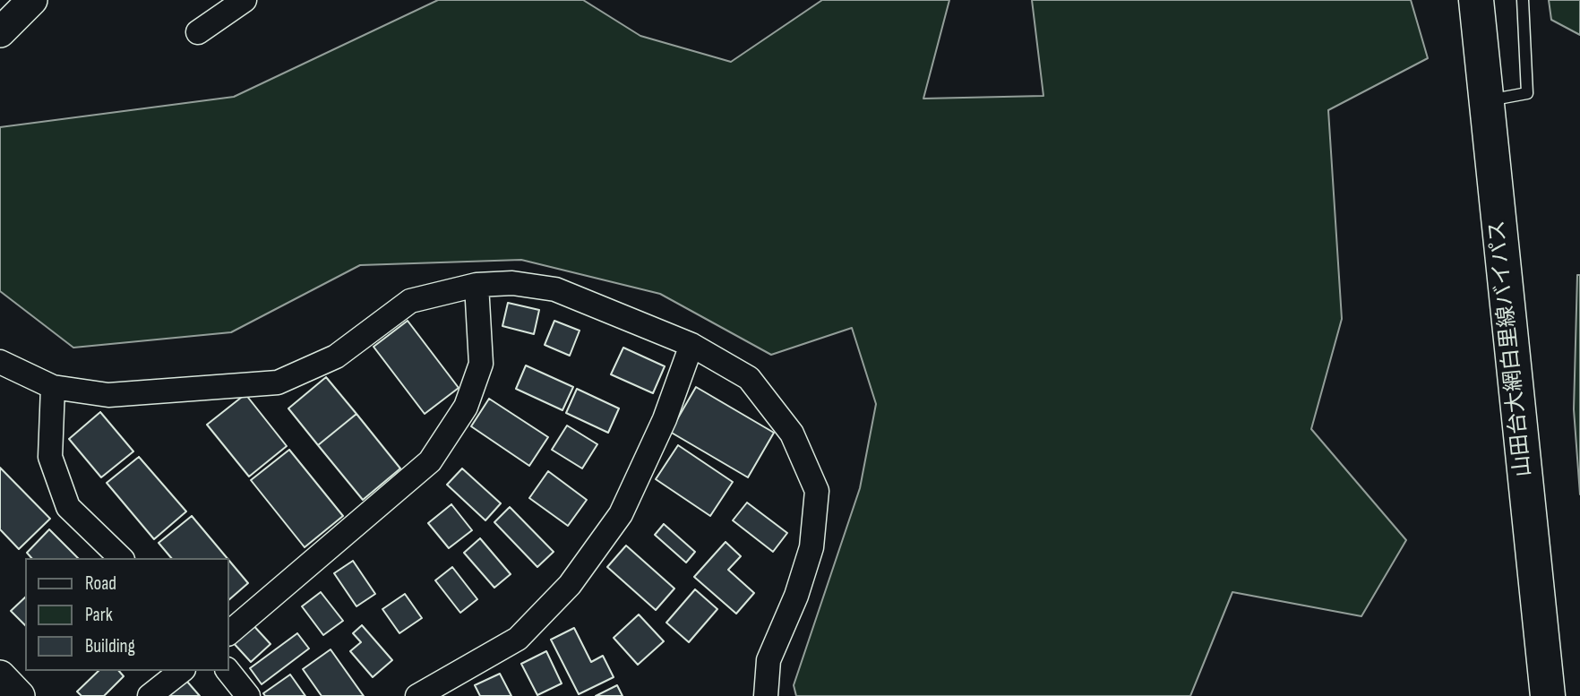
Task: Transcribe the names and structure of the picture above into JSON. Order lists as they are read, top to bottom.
{
  "streets": {
    "main road": ["山田台大網白里線バイパス"]
  },
  "legend": ["Road", "Park", "Building"]
}
